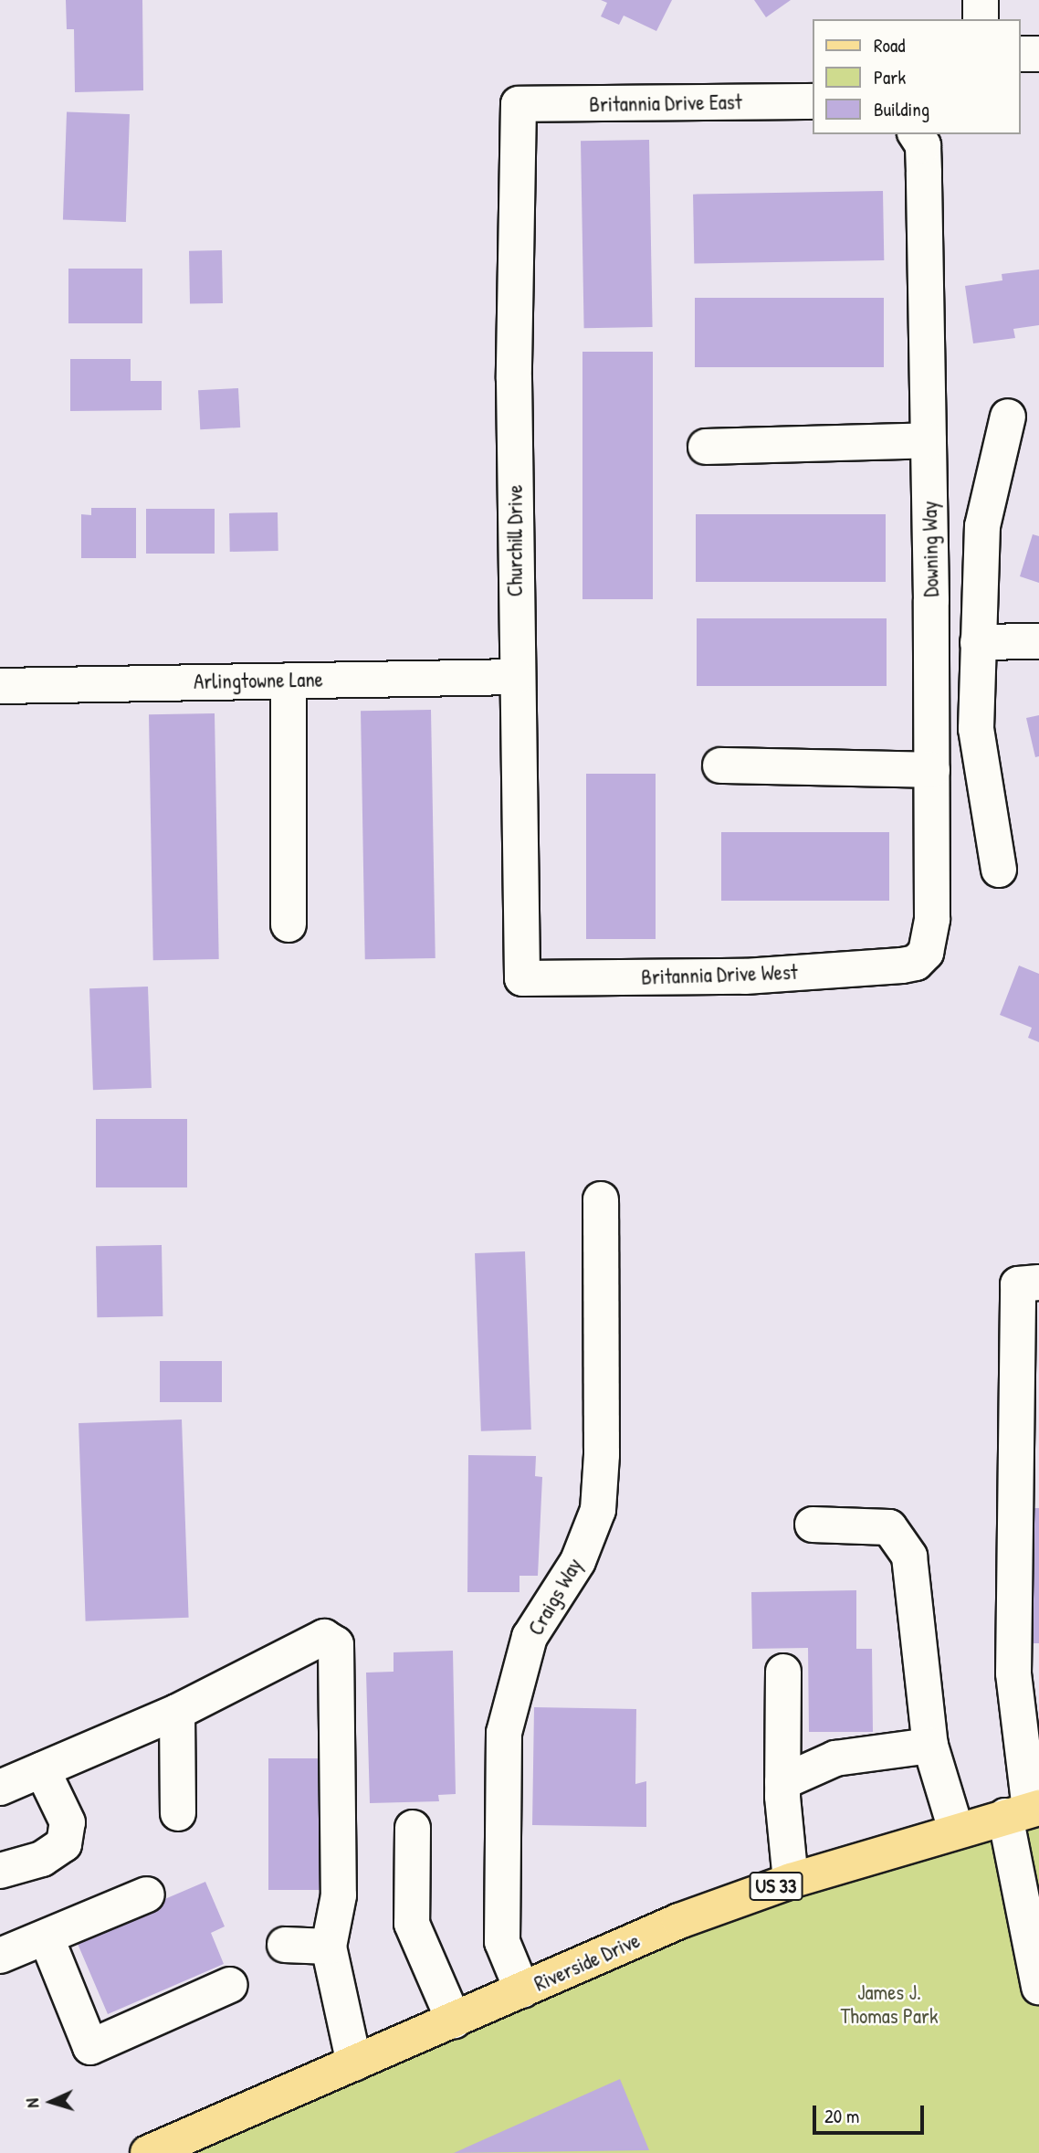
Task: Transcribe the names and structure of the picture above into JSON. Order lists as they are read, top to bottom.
{
  "streets": {
    "main road": ["US 33", "Riverside Drive"],
    "street": [
      "Britannia Drive East",
      "Churchill Drive",
      "Downing Way",
      "Arlingtowne Lane",
      "Britannia Drive West",
      "Craigs Way"
    ]
  },
  "crossings": [
    ["Britannia Drive East", "Churchill Drive"],
    ["Churchill Drive", "Arlingtowne Lane"],
    ["Churchill Drive", "Britannia Drive West"],
    ["Downing Way", "Britannia Drive West"],
    ["Craigs Way", "Riverside Drive"]
  ],
  "parks": ["James J. Thomas Park"],
  "legend": ["Road", "Park", "Building"],
  "scale_bar": "20 m",
  "north": "left"
}
